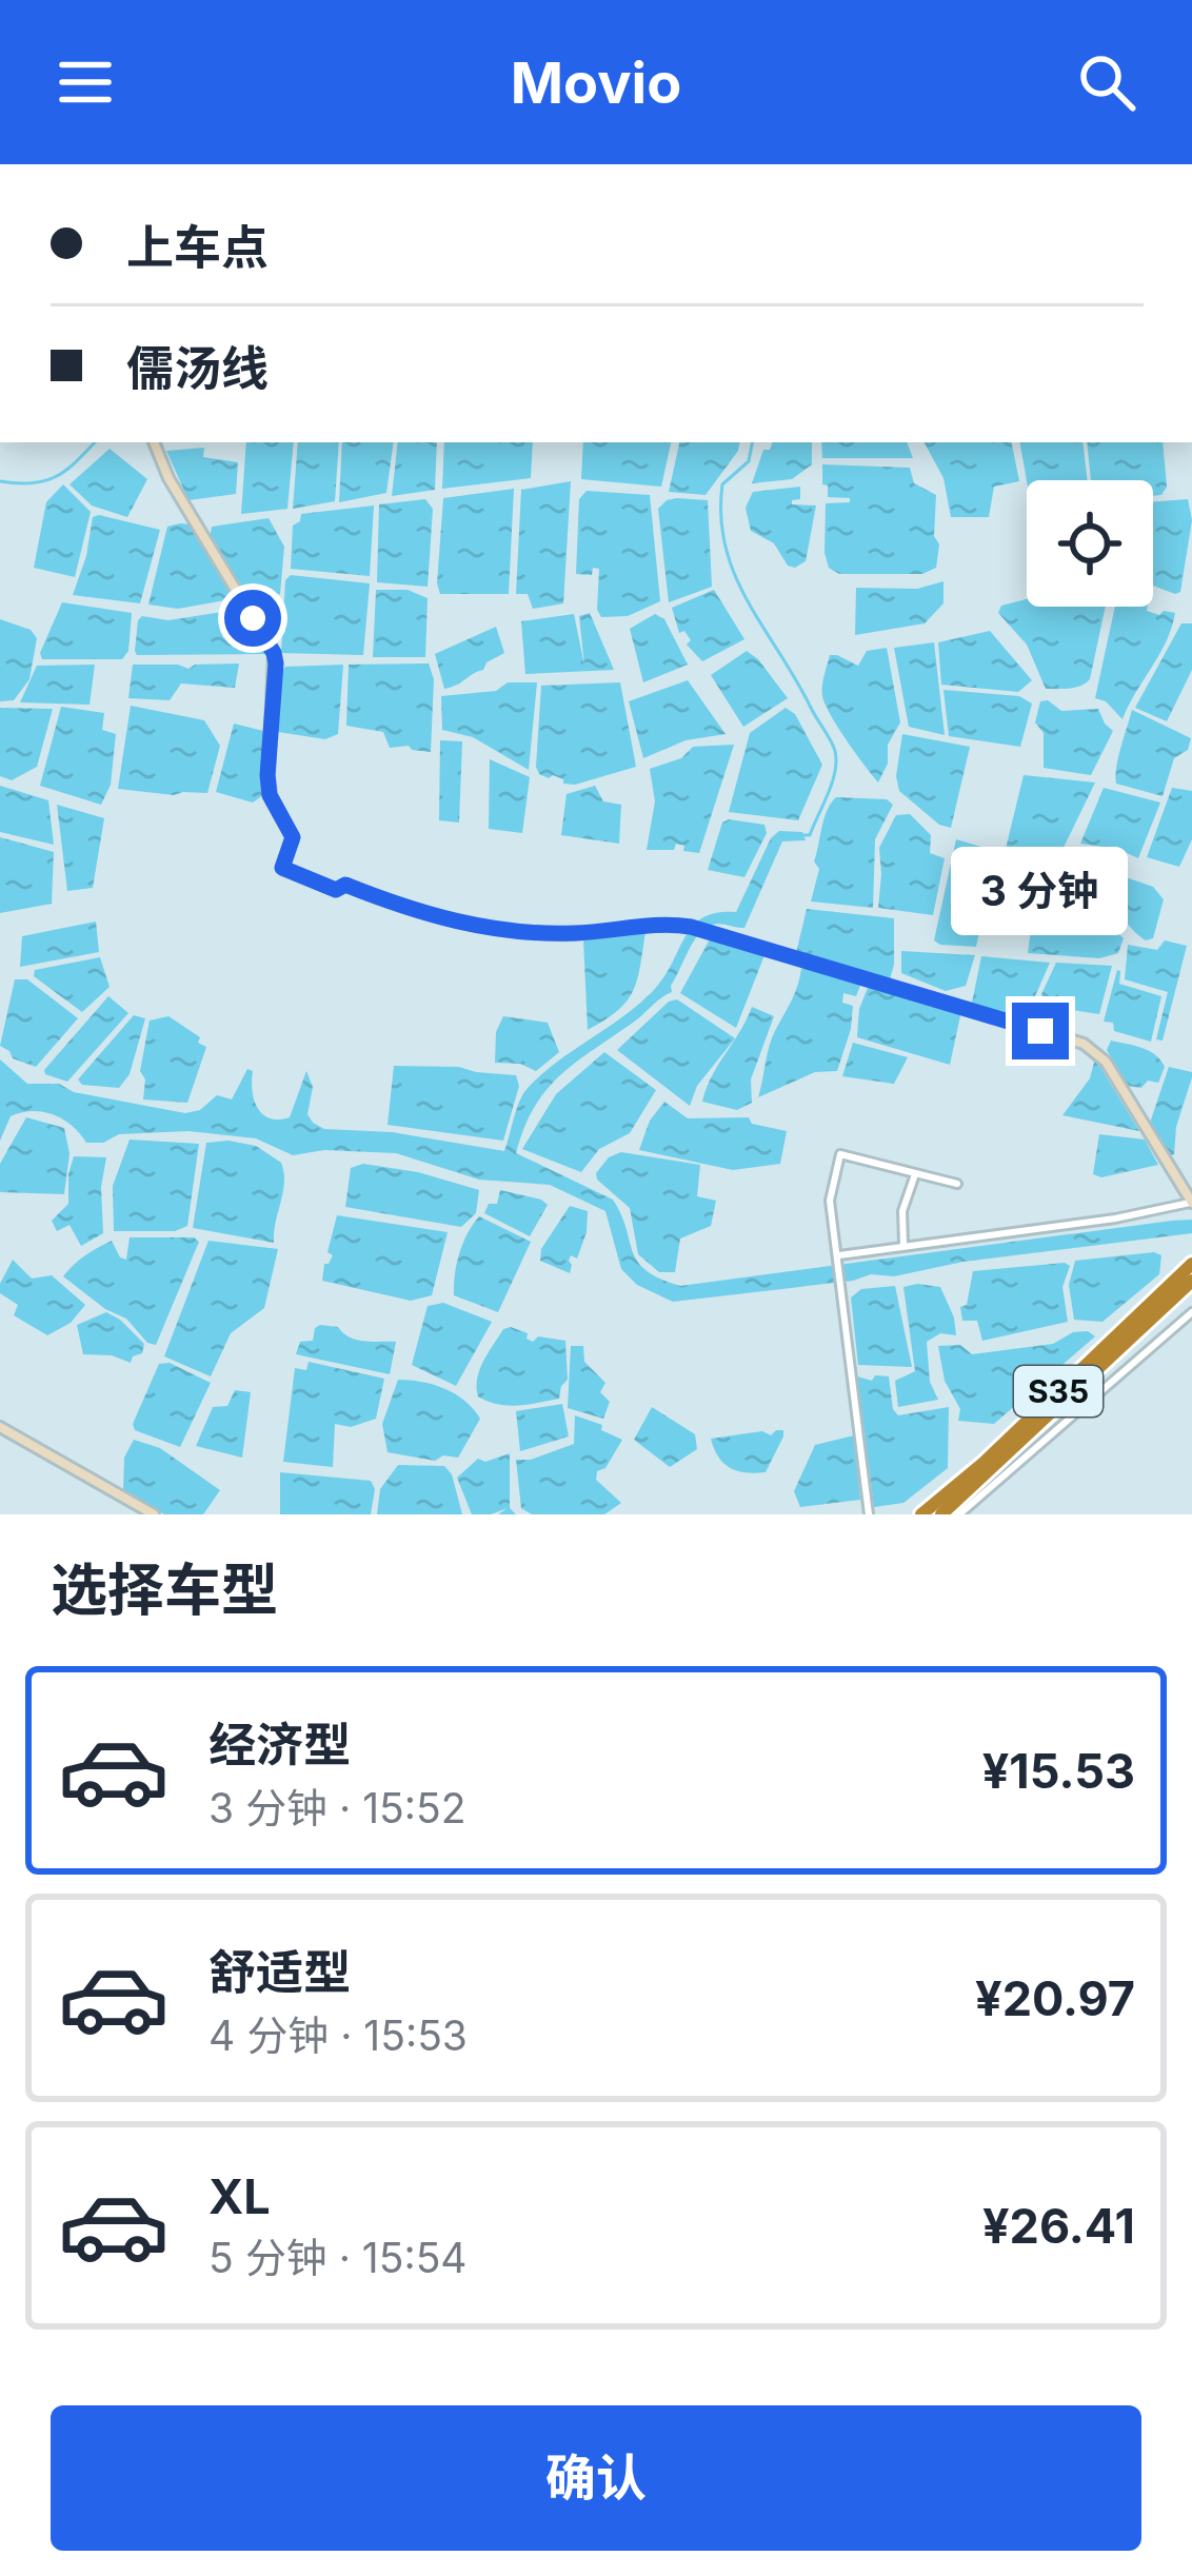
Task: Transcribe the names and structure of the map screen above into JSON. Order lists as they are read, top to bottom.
{
  "streets": {
    "highway": ["S35"]
  },
  "page": {
    "header": "Movio",
    "banner": ["上车点", "儒汤线"],
    "bubble": "3 分钟",
    "heading": "选择车型",
    "list": [
      {
        "name": "经济型",
        "note": "3 分钟 · 15:52",
        "value": "¥15.53"
      },
      {
        "name": "舒适型",
        "note": "4 分钟 · 15:53",
        "value": "¥20.97"
      },
      {
        "name": "XL",
        "note": "5 分钟 · 15:54",
        "value": "¥26.41"
      }
    ],
    "buttons": "确认"
  }
}
